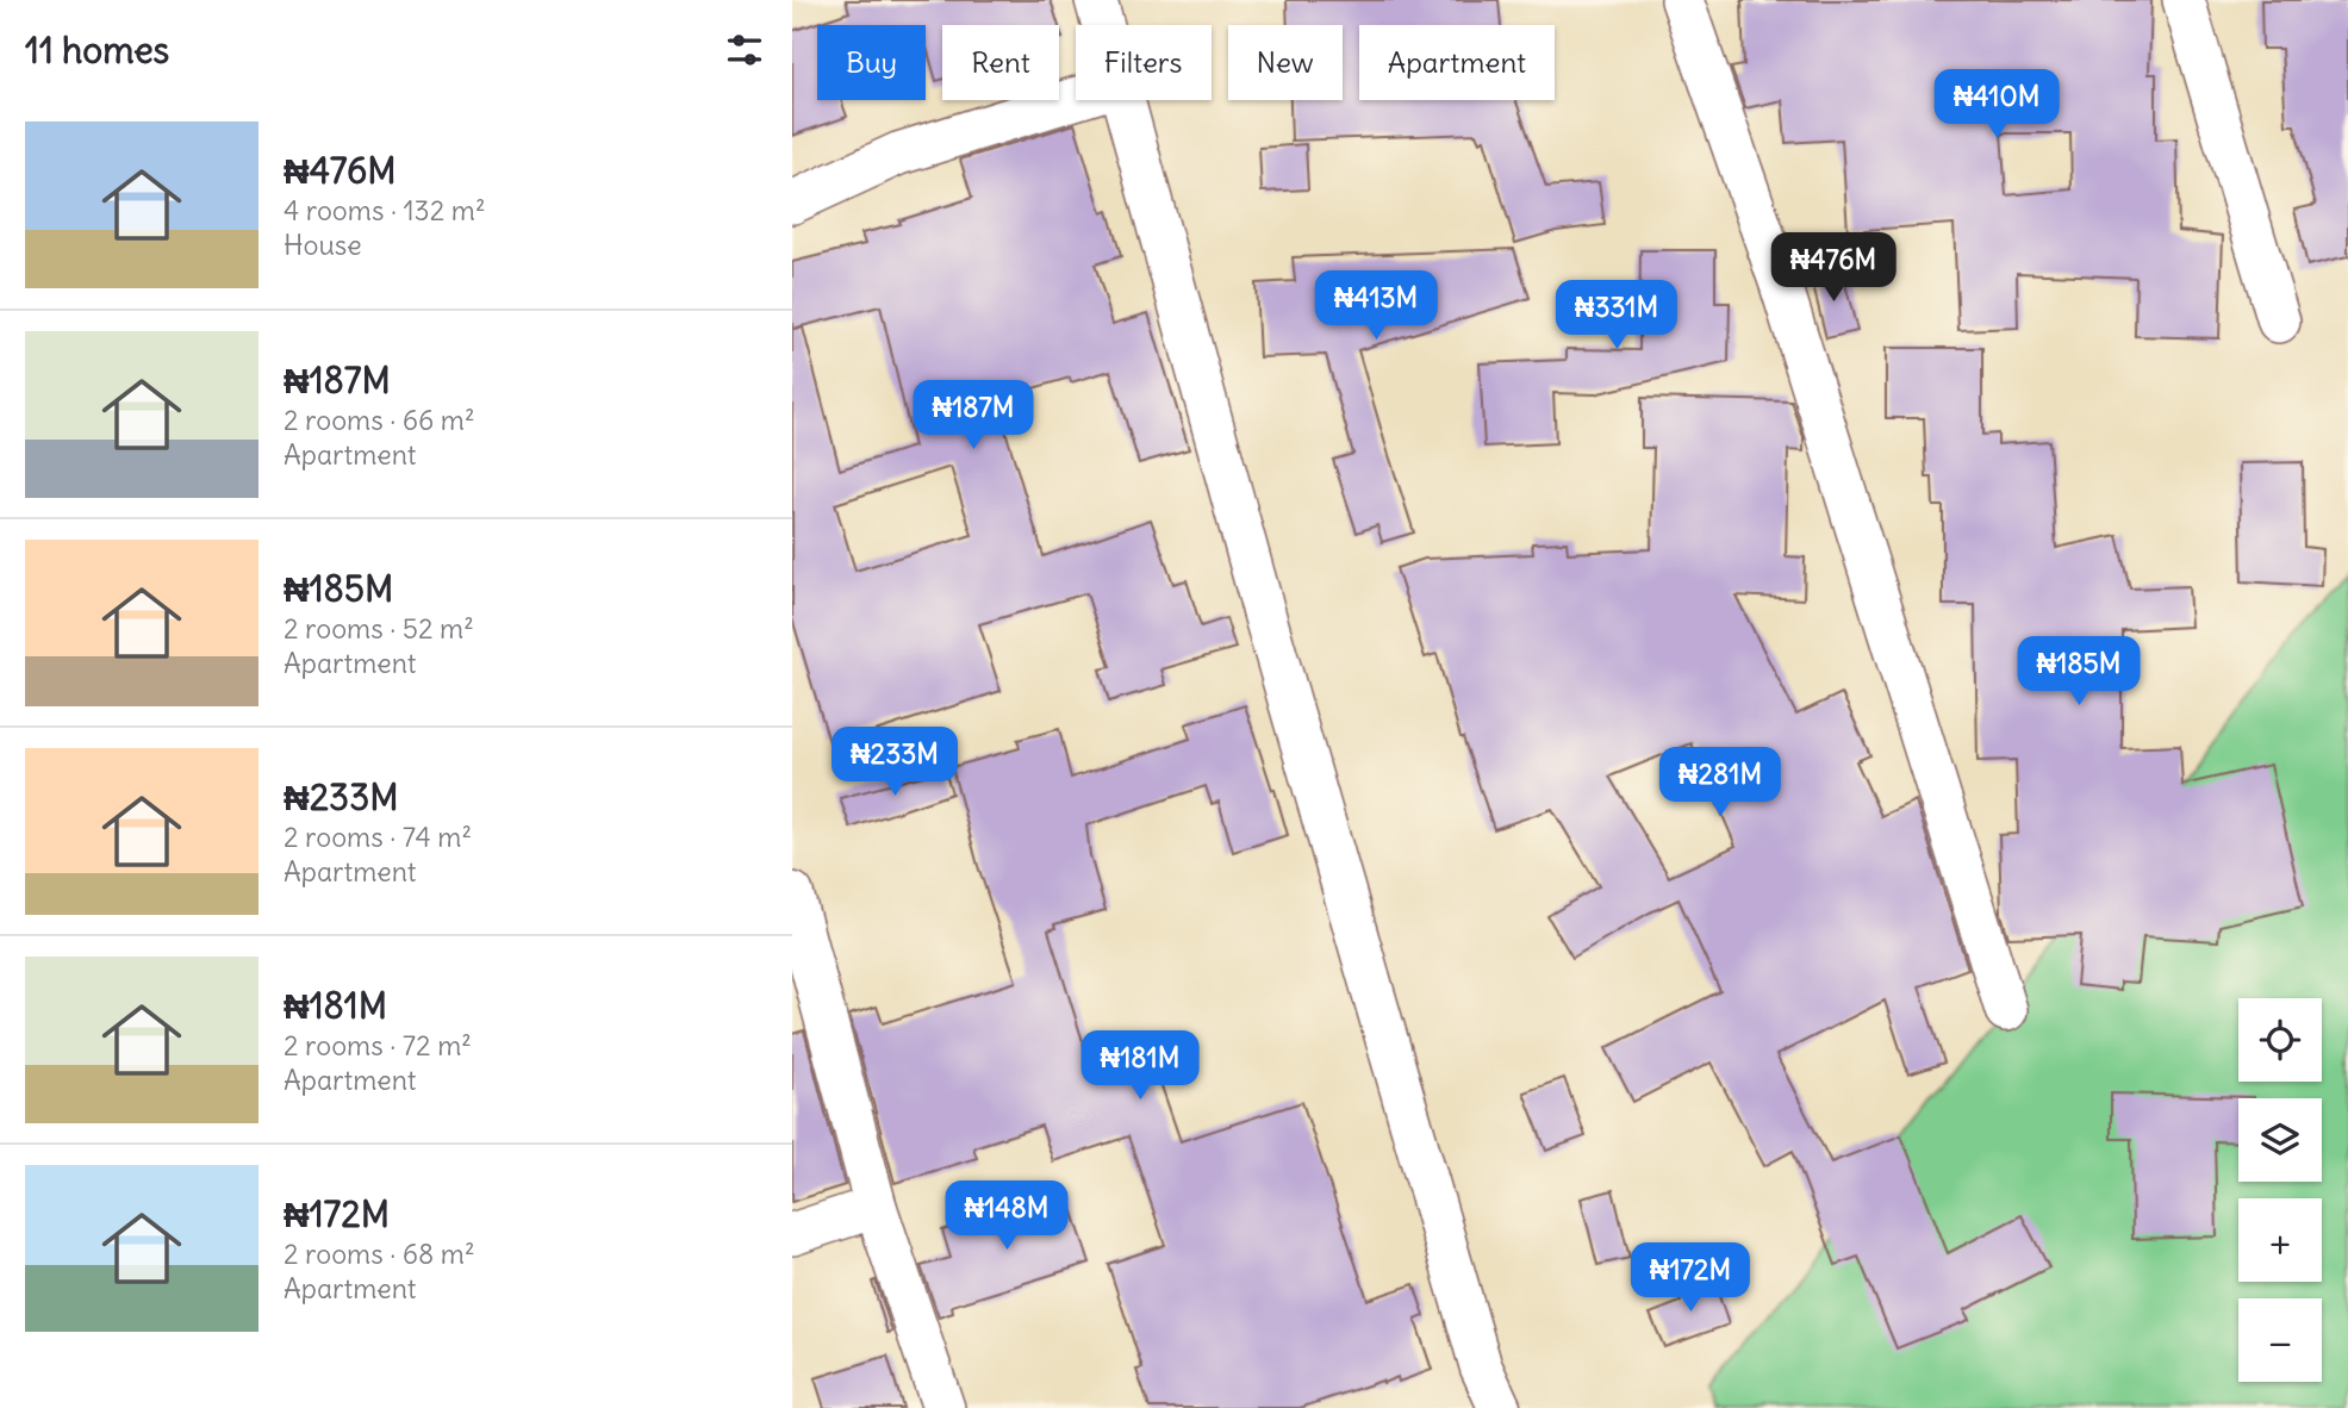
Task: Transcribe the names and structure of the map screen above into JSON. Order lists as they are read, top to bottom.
{
  "page": {
    "heading": "11 homes",
    "chip": [
      "Buy",
      "Rent",
      "Filters",
      "New",
      "Apartment"
    ],
    "price": [
      "₦410M",
      "₦476M",
      "₦413M",
      "₦331M",
      "₦187M",
      "₦185M",
      "₦233M",
      "₦281M",
      "₦181M",
      "₦148M",
      "₦172M"
    ],
    "list": [
      {
        "name": "₦476M",
        "note": "4 rooms · 132 m² · House"
      },
      {
        "name": "₦187M",
        "note": "2 rooms · 66 m² · Apartment"
      },
      {
        "name": "₦185M",
        "note": "2 rooms · 52 m² · Apartment"
      },
      {
        "name": "₦233M",
        "note": "2 rooms · 74 m² · Apartment"
      },
      {
        "name": "₦181M",
        "note": "2 rooms · 72 m² · Apartment"
      },
      {
        "name": "₦172M",
        "note": "2 rooms · 68 m² · Apartment"
      }
    ],
    "map_buttons": ["+", "−"]
  }
}
